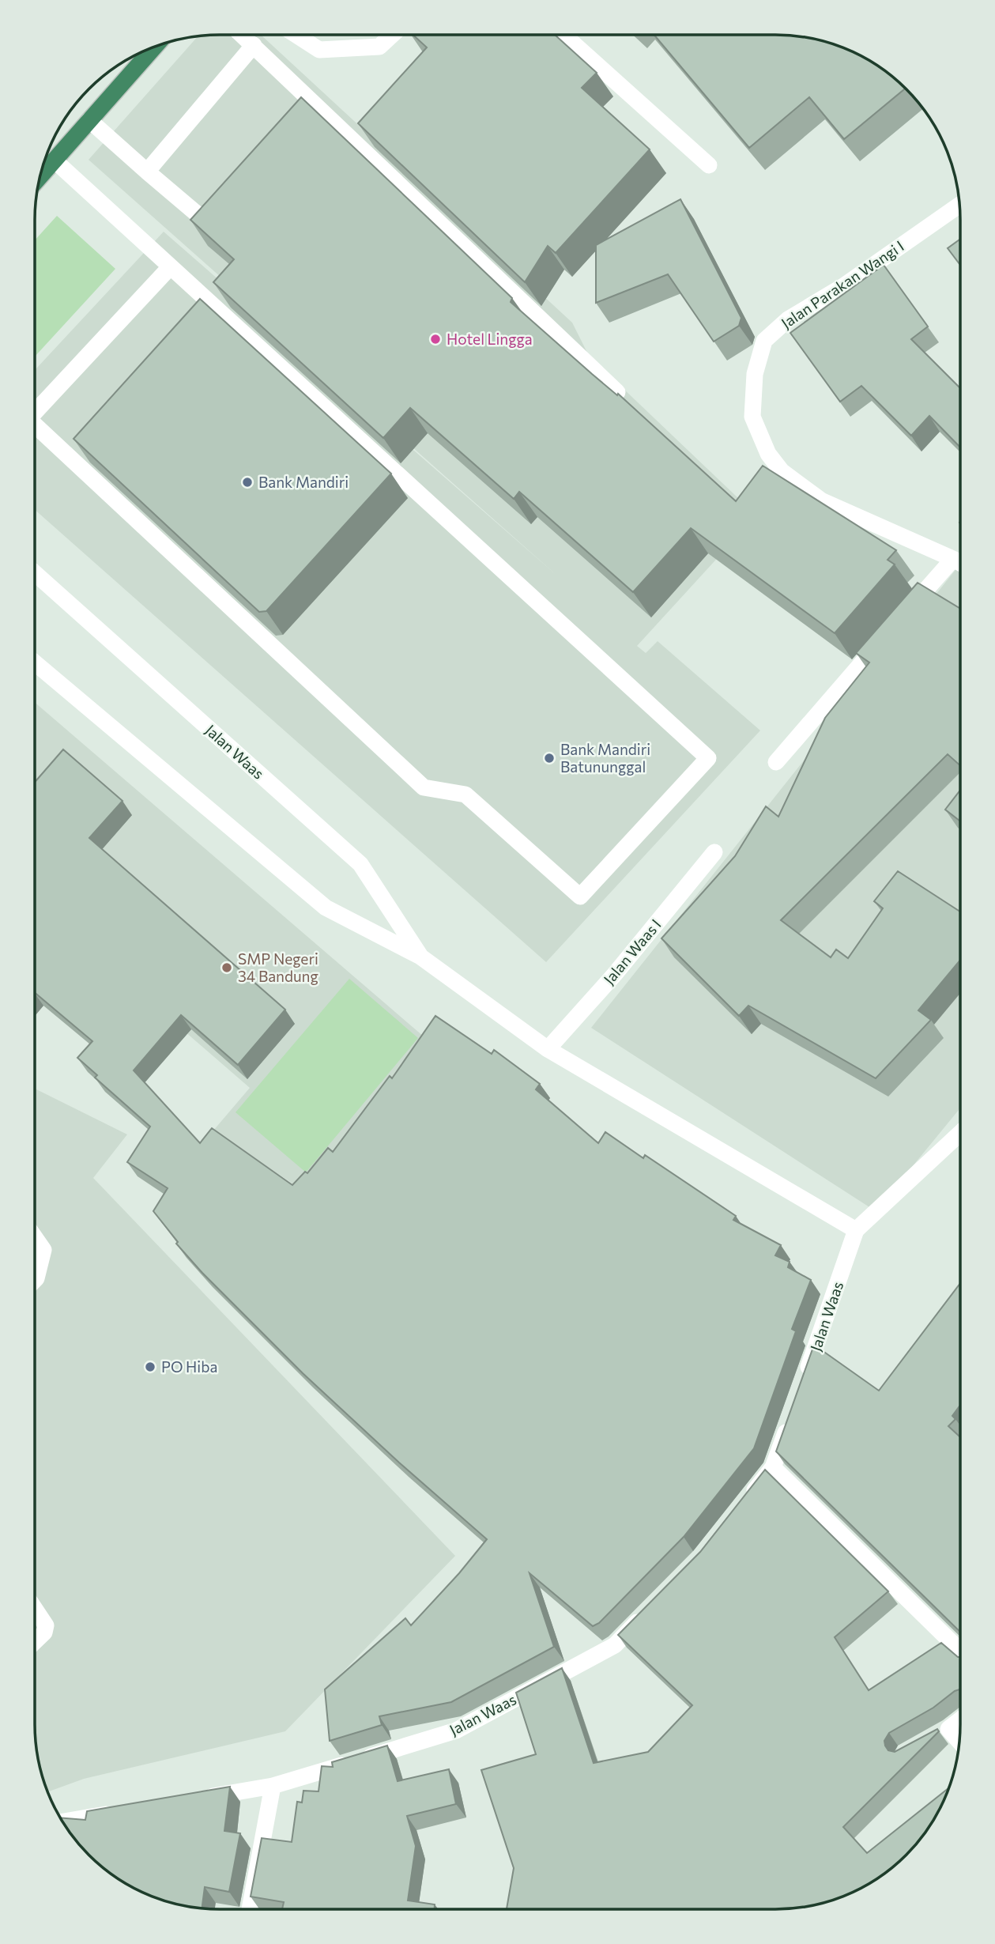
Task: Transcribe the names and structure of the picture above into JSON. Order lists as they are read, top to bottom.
{
  "streets": {
    "street": ["Jalan Parakan Wangi I", "Jalan Waas", "Jalan Waas I"]
  },
  "crossings": [
    ["Jalan Waas", "Jalan Waas I"]
  ],
  "places": [
    "Hotel Lingga",
    "Bank Mandiri",
    "Bank Mandiri Batununggal",
    "SMP Negeri 34 Bandung",
    "PO Hiba"
  ]
}
